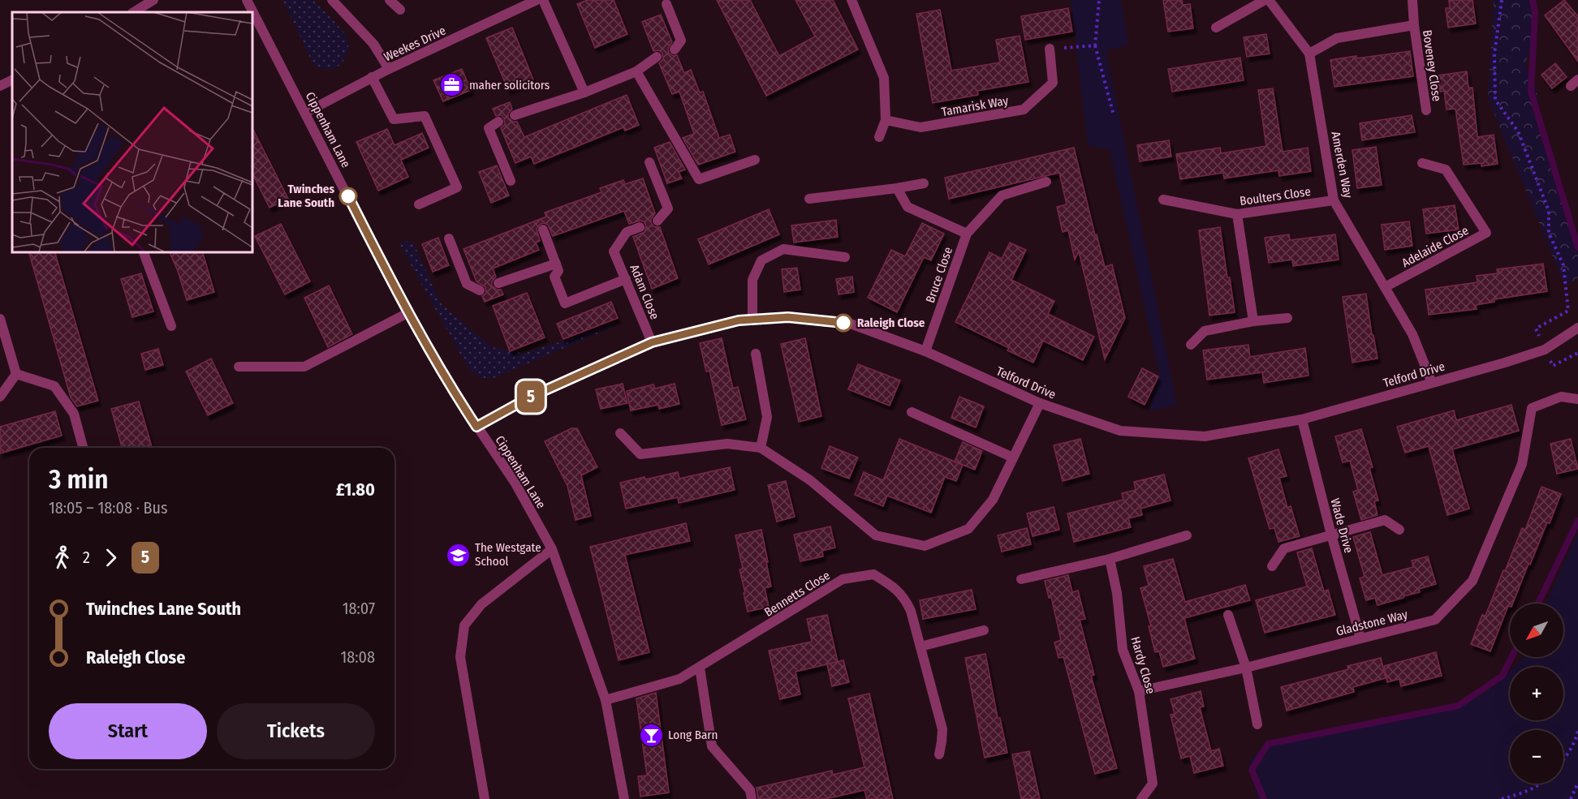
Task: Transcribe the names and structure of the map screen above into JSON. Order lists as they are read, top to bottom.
{
  "streets": {
    "street": [
      "Weekes Drive",
      "Boveney Close",
      "Tamarisk Way",
      "Cippenham Lane",
      "Amerden Way",
      "Boulters Close",
      "Adelaide Close",
      "Bruce Close",
      "Adam Close",
      "Telford Drive",
      "Wade Drive",
      "Bennetts Close",
      "Gladstone Way",
      "Hardy Close"
    ]
  },
  "crossings": [
    ["Weekes Drive", "Cippenham Lane"],
    ["Boveney Close", "Amerden Way"],
    ["Cippenham Lane", "Telford Drive"],
    ["Cippenham Lane", "Bennetts Close"],
    ["Amerden Way", "Boulters Close"],
    ["Amerden Way", "Adelaide Close"],
    ["Amerden Way", "Telford Drive"],
    ["Bruce Close", "Telford Drive"],
    ["Adam Close", "Telford Drive"],
    ["Telford Drive", "Wade Drive"],
    ["Wade Drive", "Gladstone Way"],
    ["Gladstone Way", "Hardy Close"]
  ],
  "places": {
    "office": ["maher solicitors"],
    "other": ["Twinches Lane South", "Raleigh Close"],
    "school or university": ["The Westgate School"],
    "bar": ["Long Barn"]
  },
  "lines": ["bus line 5"],
  "north": "bottom left",
  "page": {
    "on_map": "5",
    "heading": ["3 min", "18:05 – 18:08 · Bus", "£1.80"],
    "legs": ["2", "5"],
    "list": [
      {
        "name": "Twinches Lane South",
        "value": "18:07"
      },
      {
        "name": "Raleigh Close",
        "value": "18:08"
      }
    ],
    "map_buttons": ["+", "−"],
    "buttons": ["Start", "Tickets"]
  }
}
